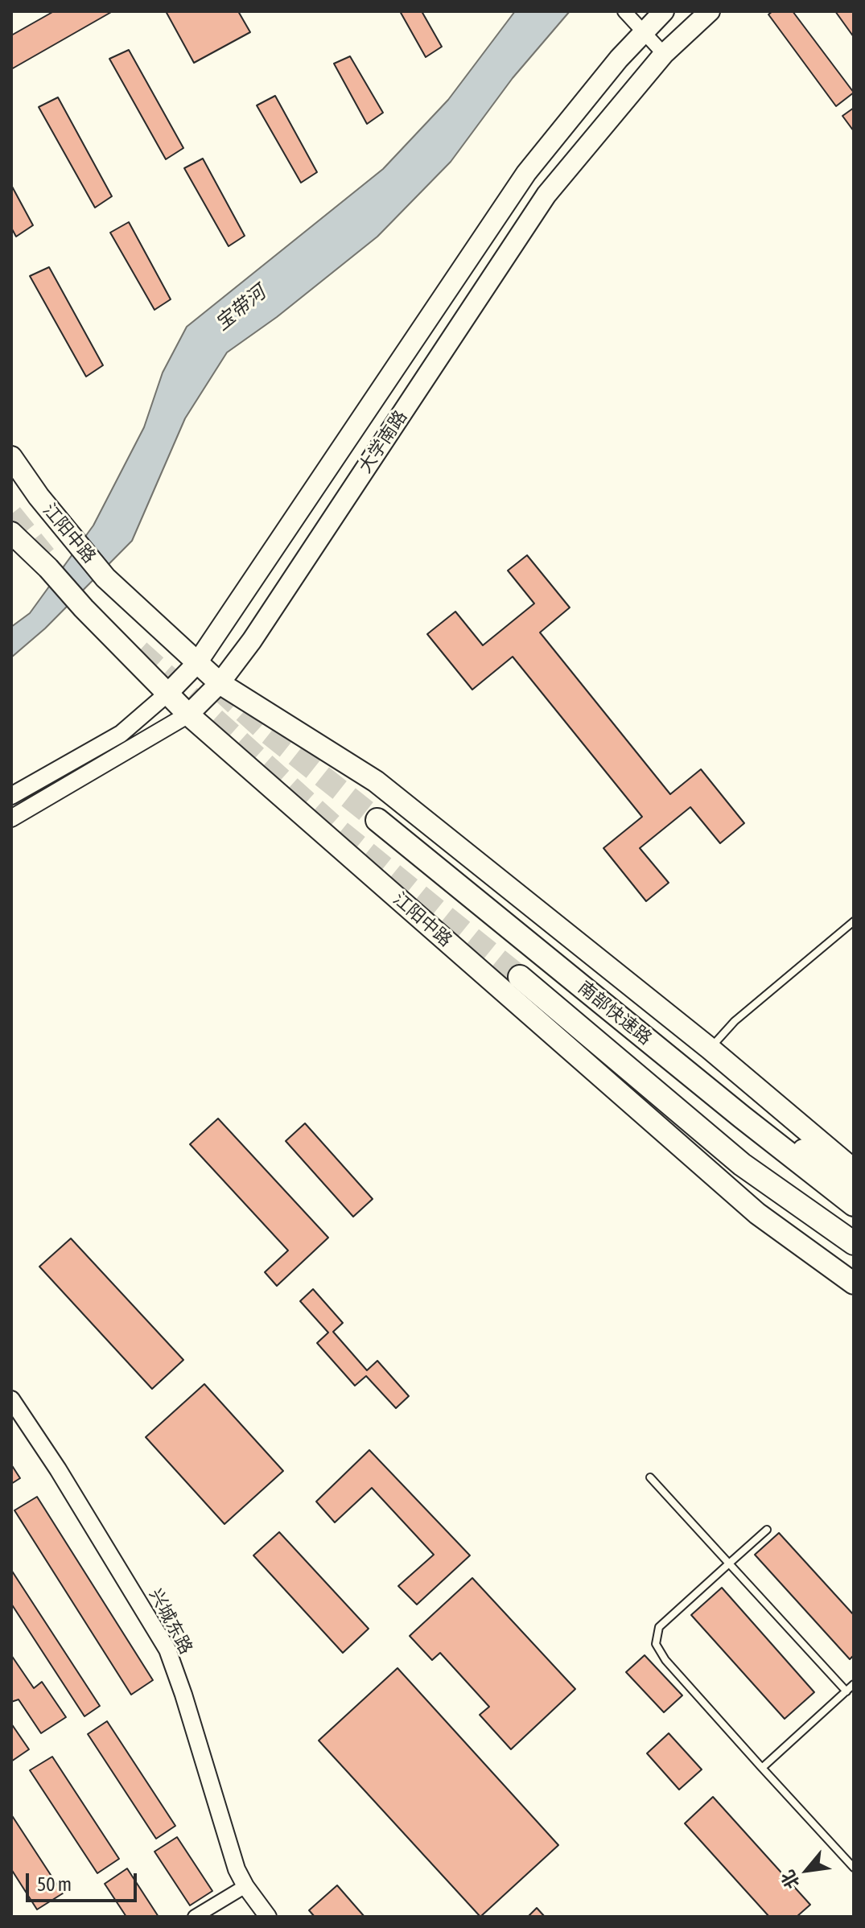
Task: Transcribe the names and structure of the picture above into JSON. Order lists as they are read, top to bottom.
{
  "streets": {
    "highway": ["南部快速路"],
    "main road": ["大学南路", "江阳中路"],
    "street": ["兴城东路"]
  },
  "crossings": [
    ["大学南路", "江阳中路"]
  ],
  "water": ["宝带河"],
  "scale_bar": "50 m",
  "north": "bottom left"
}
